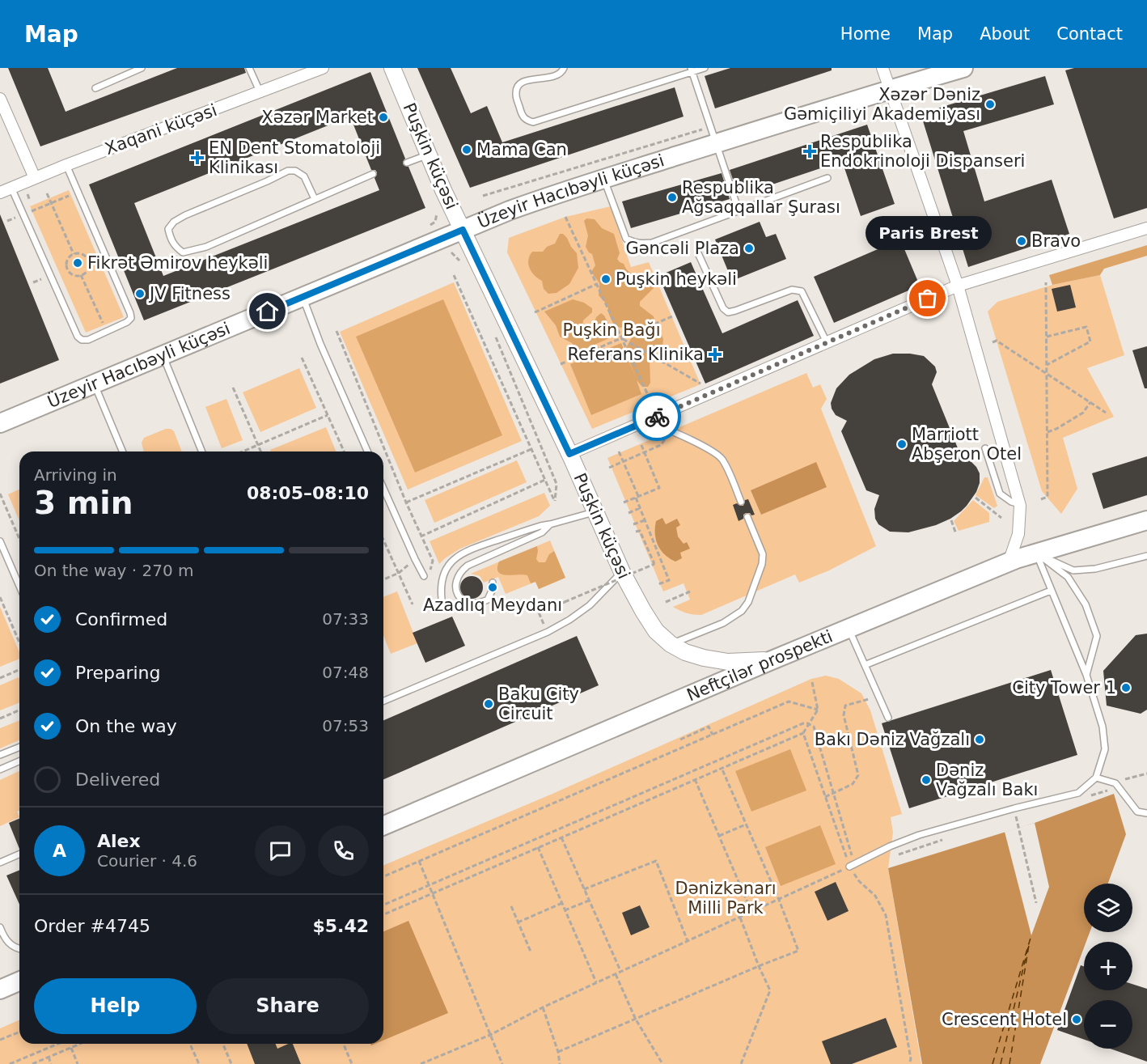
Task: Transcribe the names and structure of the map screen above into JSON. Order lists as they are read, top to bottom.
{
  "streets": {
    "highway": ["Üzeyir Hacıbəyli küçəsi", "Neftçilər prospekti"],
    "main road": ["Puşkin küçəsi"],
    "street": ["Xaqani küçəsi"]
  },
  "crossings": [
    ["Puşkin küçəsi", "Üzeyir Hacıbəyli küçəsi"],
    ["Puşkin küçəsi", "Neftçilər prospekti"]
  ],
  "parks": ["Puşkin Bağı", "Dənizkənarı Milli Park"],
  "places": {
    "other": [
      "Xəzər Dəniz Gəmiçiliyi Akademiyası",
      "Xəzər Market",
      "Mama Can",
      "Respublika Ağsaqqallar Şurası",
      "Bravo",
      "Gəncəli Plaza",
      "Fikrət Əmirov heykəli",
      "Puşkin heykəli",
      "JV Fitness",
      "Paris Brest",
      "Marriott Abşeron Otel",
      "Azadlıq Meydanı",
      "City Tower 1",
      "Baku City Circuit",
      "Bakı Dəniz Vağzalı",
      "Dəniz Vağzalı Bakı",
      "Crescent Hotel"
    ],
    "health": ["Respublika Endokrinoloji Dispanseri", "EN Dent Stomatoloji Klinikası", "Referans Klinika"]
  },
  "page": {
    "header": "Map",
    "nav": [
      "Home",
      "Map",
      "About",
      "Contact"
    ],
    "bubble": "Paris Brest",
    "heading": ["3 min", "Arriving in", "08:05–08:10"],
    "panel": [
      "Alex",
      "Courier · 4.6",
      "Order #4745",
      "$5.42"
    ],
    "bar": "On the way · 270 m",
    "list": [
      ["Confirmed", "07:33"],
      ["Preparing", "07:48"],
      ["On the way", "07:53"],
      "Delivered"
    ],
    "round": "A",
    "map_buttons": ["+", "−"],
    "buttons": ["Help", "Share"]
  }
}
